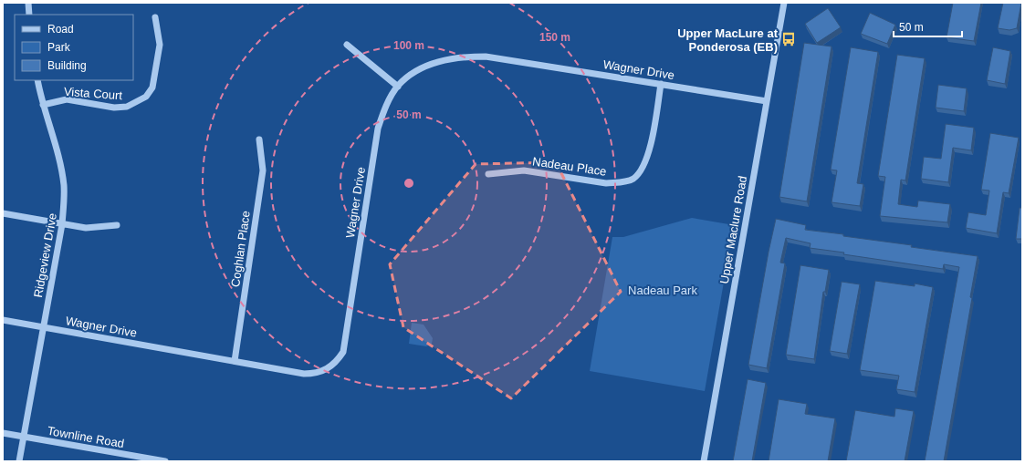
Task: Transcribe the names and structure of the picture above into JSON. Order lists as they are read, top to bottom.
{
  "streets": {
    "street": [
      "Wagner Drive",
      "Vista Court",
      "Nadeau Place",
      "Upper Maclure Road",
      "Coghlan Place",
      "Ridgeview Drive",
      "Townline Road"
    ]
  },
  "crossings": [
    ["Wagner Drive", "Nadeau Place"],
    ["Wagner Drive", "Upper Maclure Road"],
    ["Wagner Drive", "Coghlan Place"],
    ["Wagner Drive", "Ridgeview Drive"],
    ["Vista Court", "Ridgeview Drive"],
    ["Ridgeview Drive", "Townline Road"]
  ],
  "parks": ["Nadeau Park"],
  "places": {
    "bus stop": ["Upper MacLure at Ponderosa (EB)"]
  },
  "legend": ["Road", "Park", "Building"],
  "scale_bar": "50 m",
  "rings": ["150 m", "100 m", "50 m"]
}
